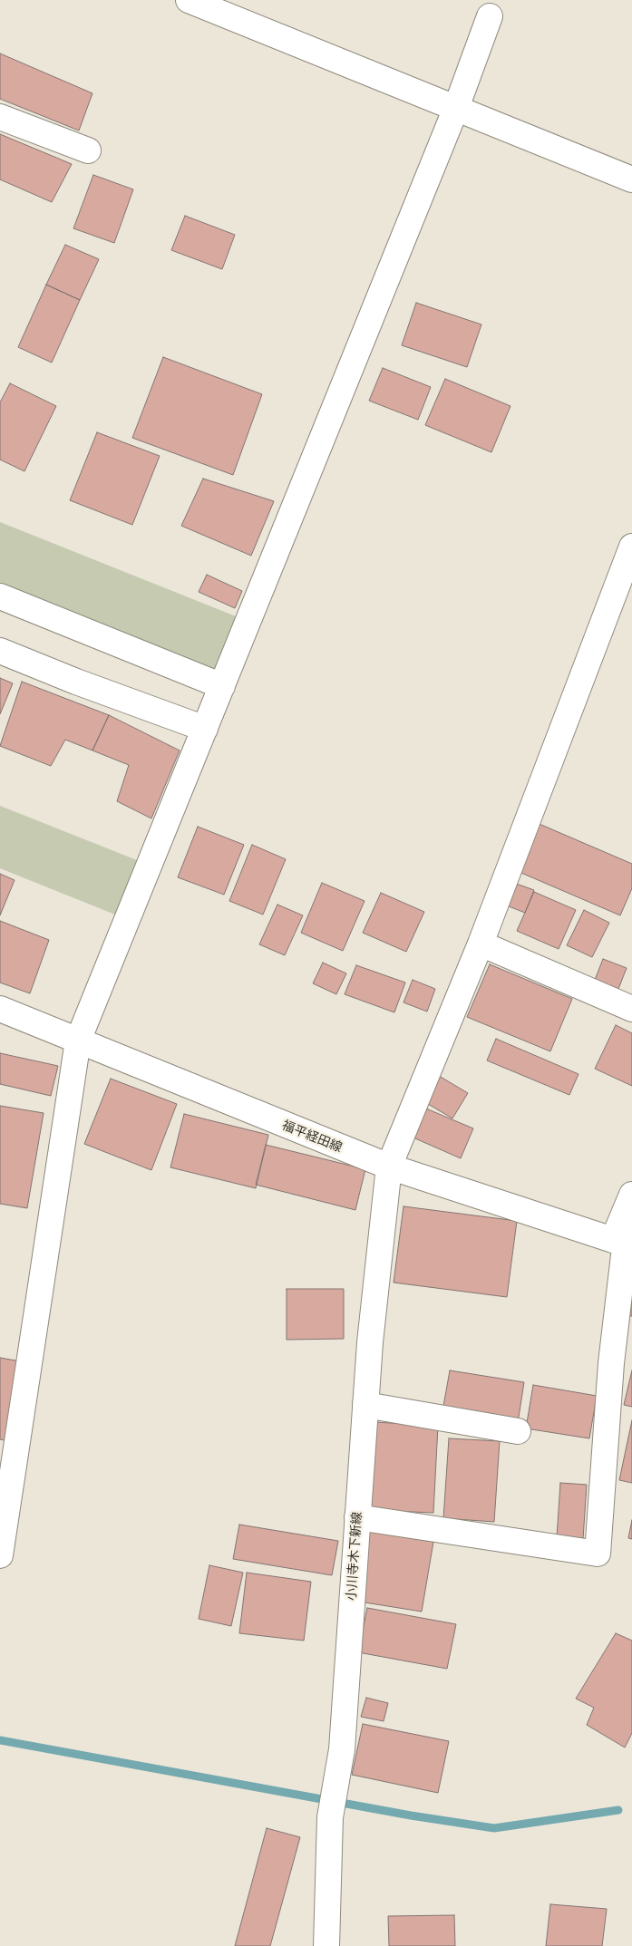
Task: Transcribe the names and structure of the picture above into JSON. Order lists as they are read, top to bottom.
{
  "streets": {
    "street": ["福平経田線", "小川寺木下新線"]
  },
  "crossings": [
    ["福平経田線", "小川寺木下新線"]
  ]
}
